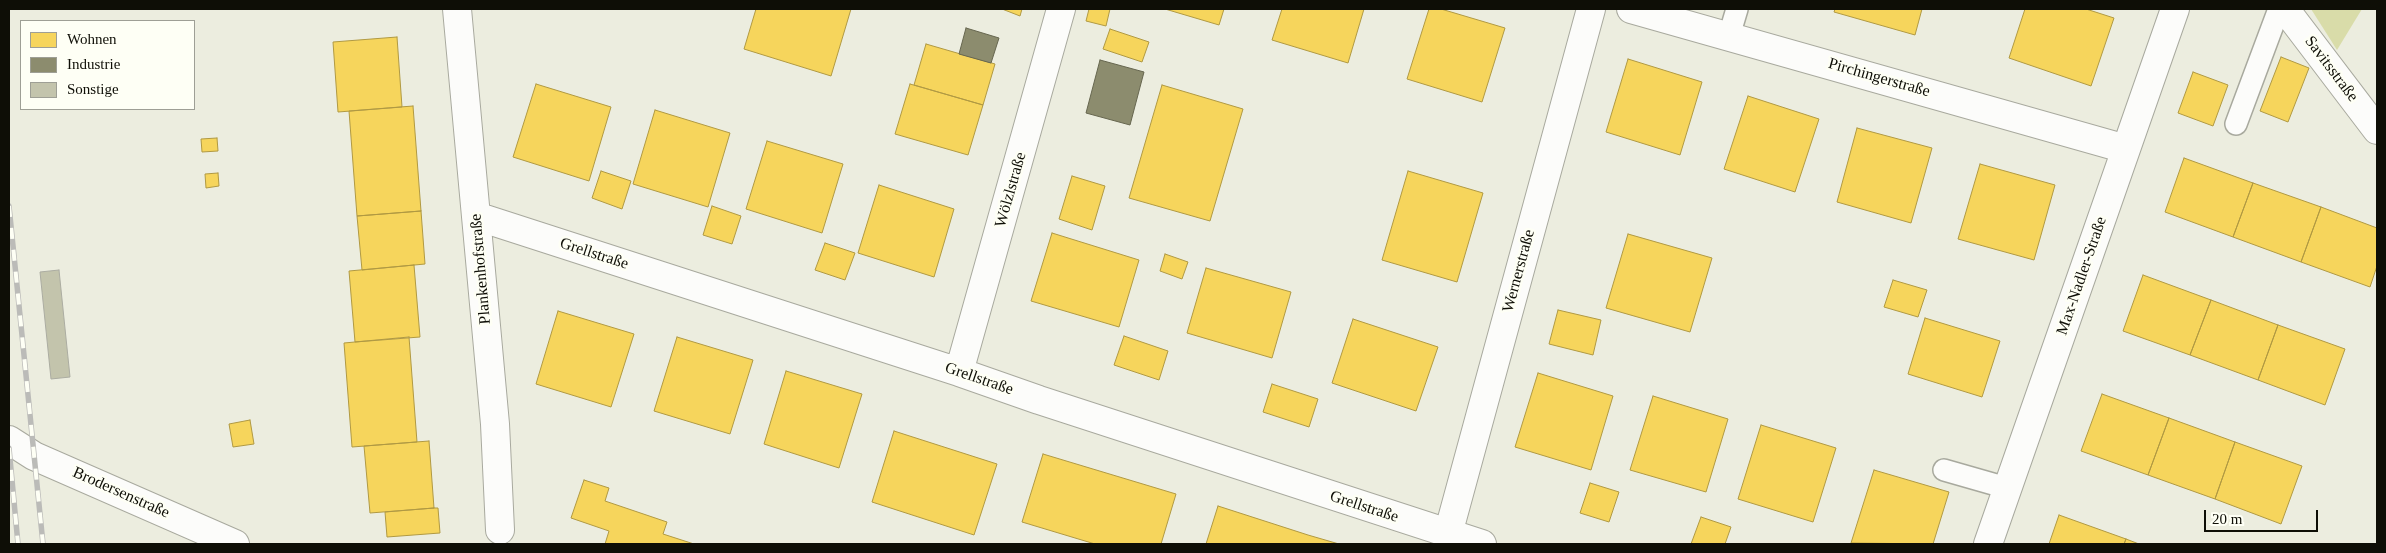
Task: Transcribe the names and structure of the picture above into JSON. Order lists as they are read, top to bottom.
{
  "streets": {
    "street": [
      "Savitsstraße",
      "Pirchingerstraße",
      "Wölzlstraße",
      "Grellstraße",
      "Plankenhofstraße",
      "Wernerstraße",
      "Max-Nadler-Straße",
      "Brodersenstraße"
    ]
  },
  "crossings": [
    ["Pirchingerstraße", "Max-Nadler-Straße"],
    ["Wölzlstraße", "Grellstraße"],
    ["Grellstraße", "Plankenhofstraße"],
    ["Grellstraße", "Wernerstraße"]
  ],
  "legend": ["Wohnen", "Industrie", "Sonstige"],
  "scale_bar": "20 m"
}
